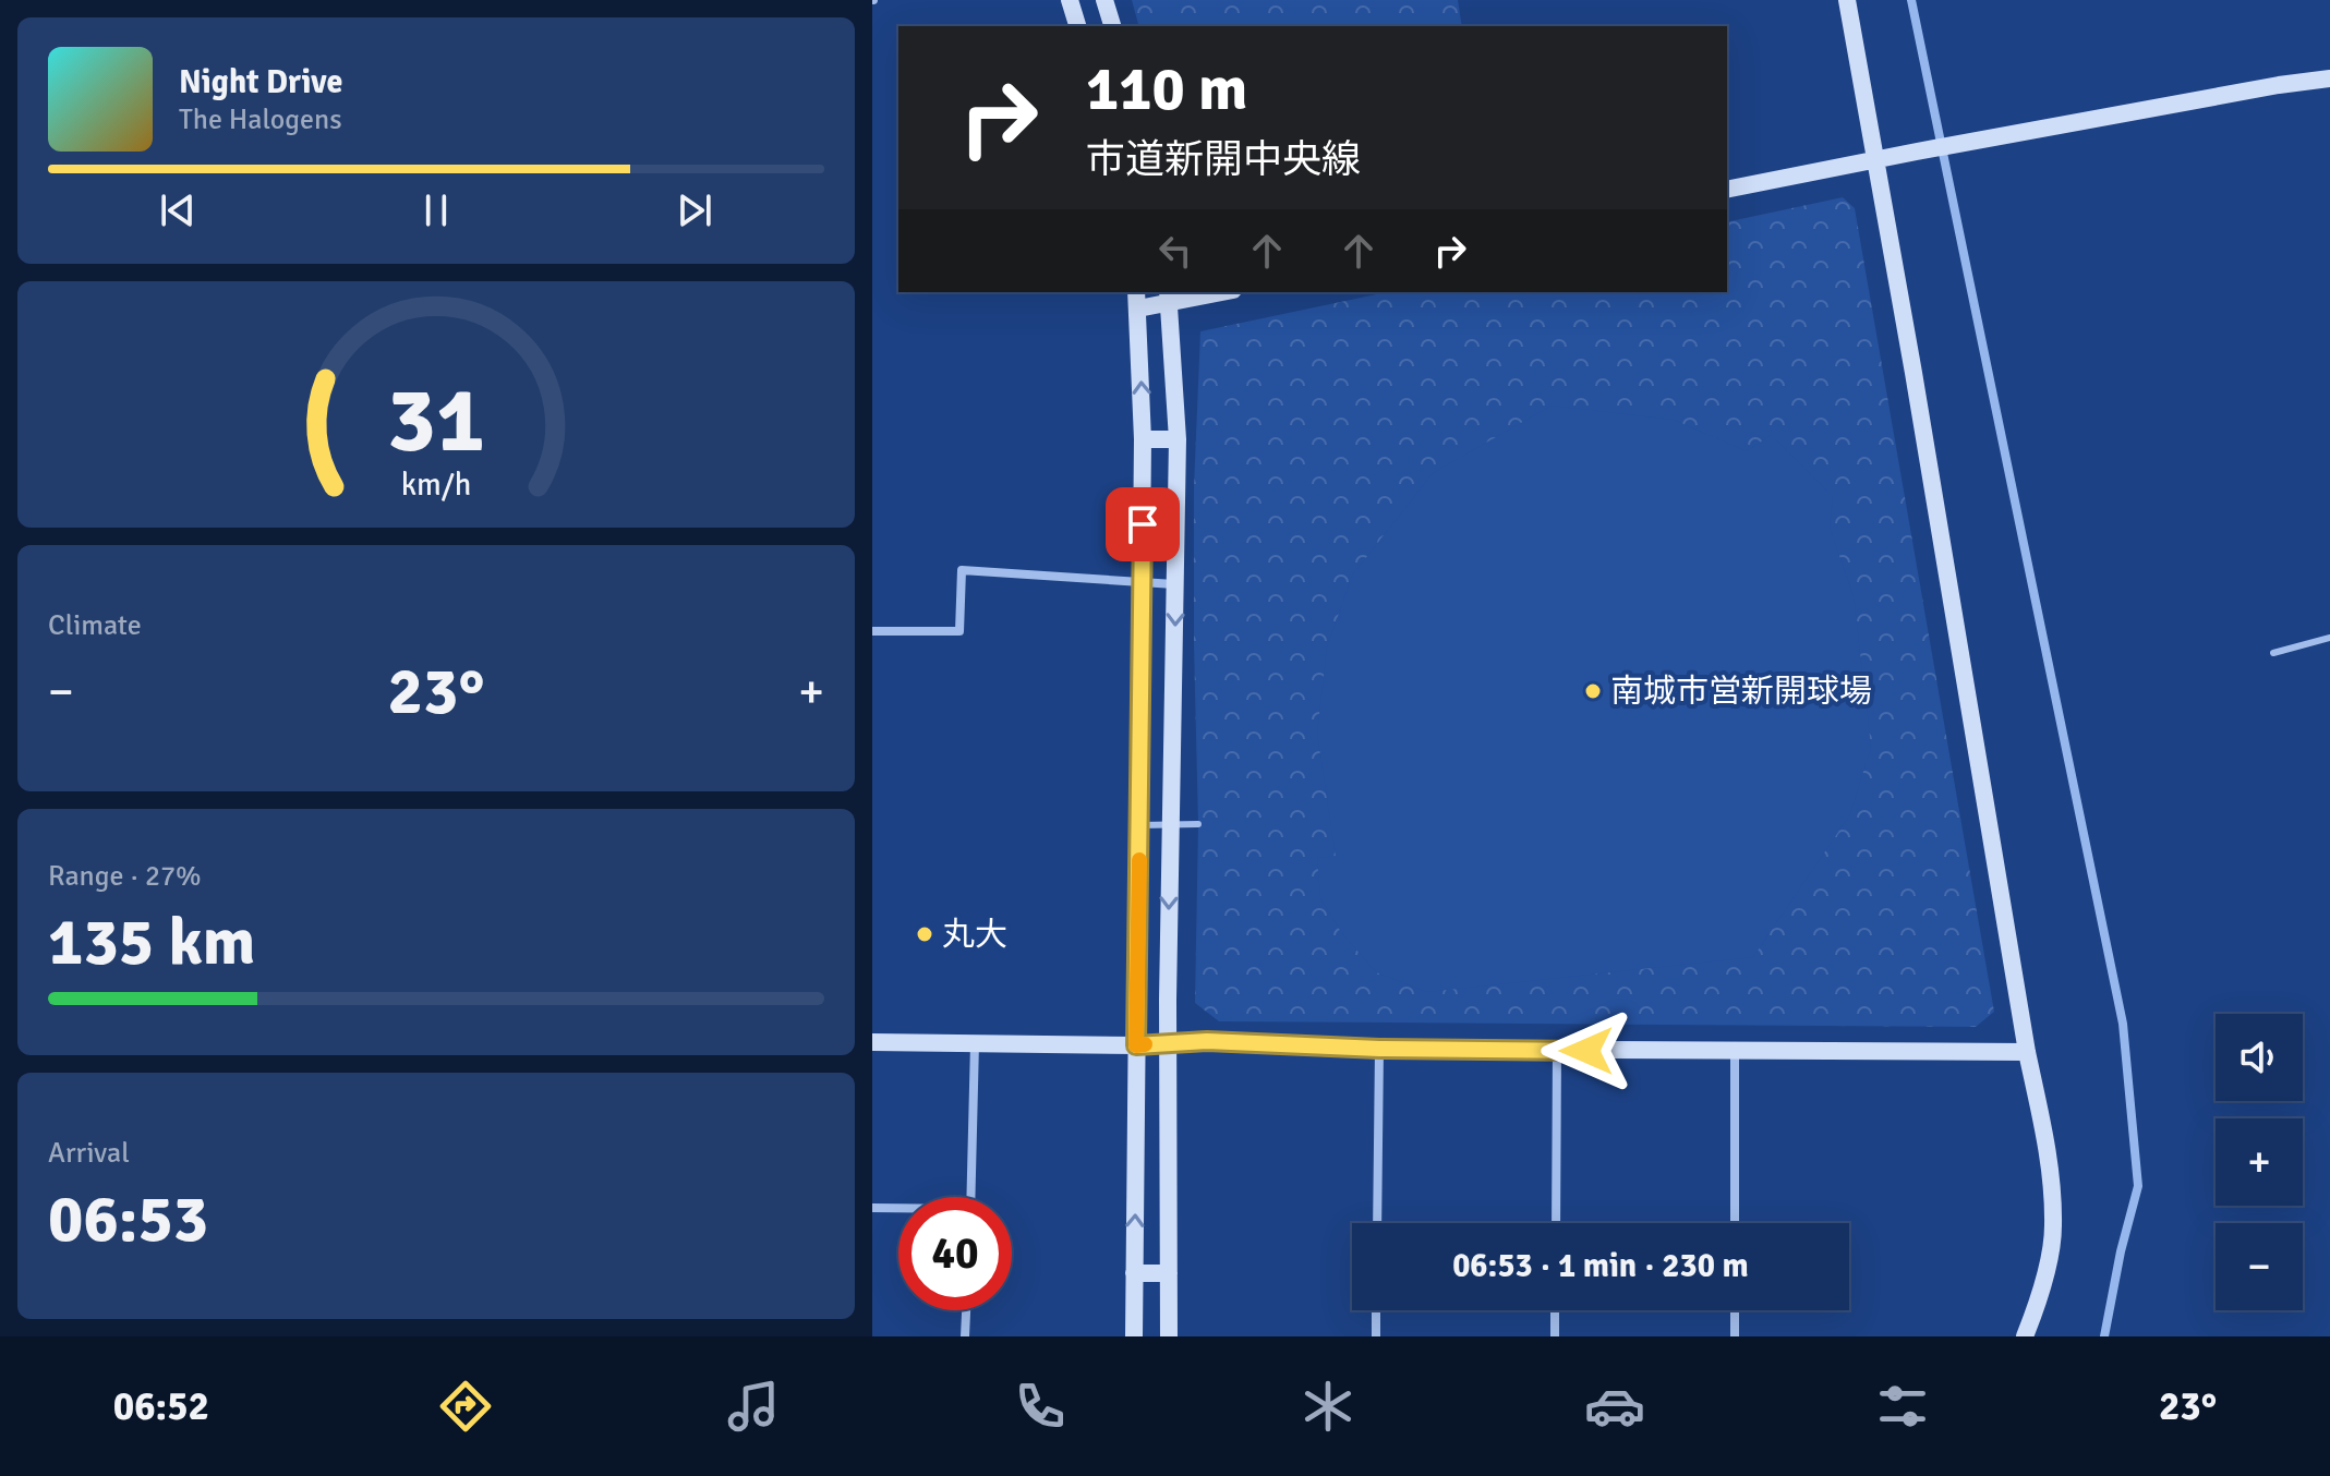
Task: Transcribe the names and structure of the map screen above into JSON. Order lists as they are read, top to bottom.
{
  "places": ["南城市営新開球場", "丸大"],
  "page": {
    "turn": ["110 m", "市道新開中央線"],
    "song": ["Night Drive", "The Halogens"],
    "tile": [
      "Climate",
      ["Range · 27%", "135 km"],
      ["Arrival", "06:53"]
    ],
    "heat": ["−", "23°", "+"],
    "map_buttons": ["+", "−"],
    "limit": "40",
    "trip": "06:53 · 1 min · 230 m",
    "tabs": ["06:52", "23°"],
    "gauge": ["31", "km/h"]
  }
}
